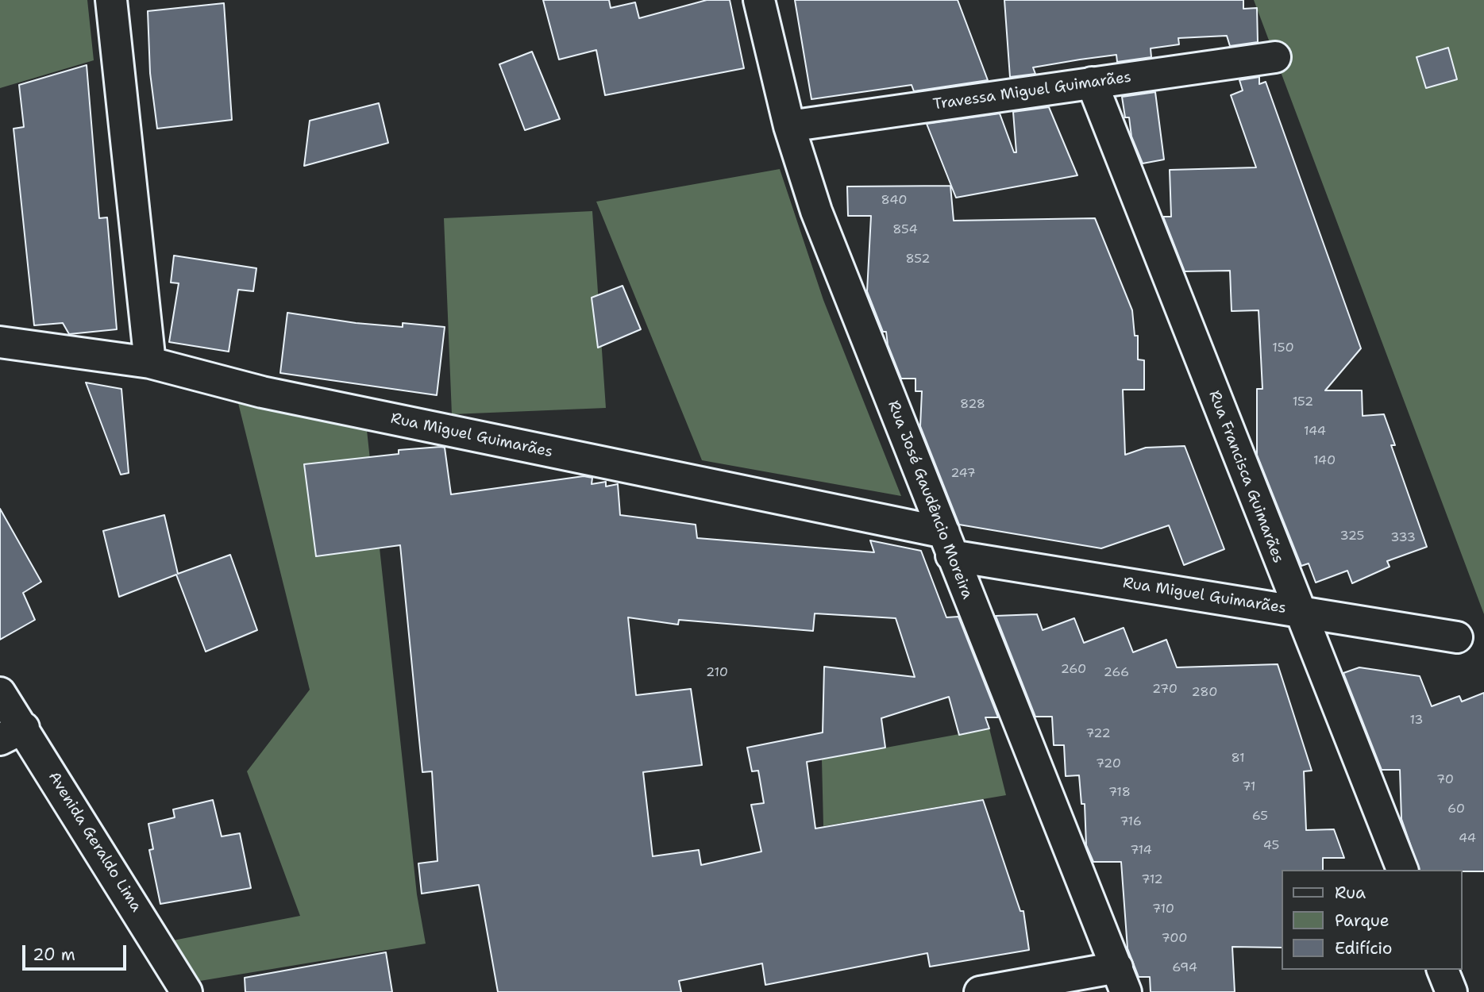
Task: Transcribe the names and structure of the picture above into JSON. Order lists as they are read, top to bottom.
{
  "streets": {
    "street": [
      "Travessa Miguel Guimarães",
      "Rua Miguel Guimarães",
      "Rua Francisca Guimarães",
      "Rua José Gaudêncio Moreira",
      "Avenida Geraldo Lima"
    ]
  },
  "crossings": [
    ["Travessa Miguel Guimarães", "Rua Francisca Guimarães"],
    ["Travessa Miguel Guimarães", "Rua José Gaudêncio Moreira"],
    ["Rua Miguel Guimarães", "Rua Francisca Guimarães"],
    ["Rua Miguel Guimarães", "Rua José Gaudêncio Moreira"]
  ],
  "house_numbers": [
    "840",
    "854",
    "852",
    "150",
    "152",
    "828",
    "144",
    "140",
    "247",
    "325",
    "333",
    "260",
    "210",
    "266",
    "270",
    "280",
    "13",
    "722",
    "81",
    "720",
    "70",
    "71",
    "718",
    "60",
    "65",
    "716",
    "44",
    "45",
    "714",
    "712",
    "710",
    "700",
    "694"
  ],
  "legend": ["Rua", "Parque", "Edifício"],
  "scale_bar": "20 m"
}
